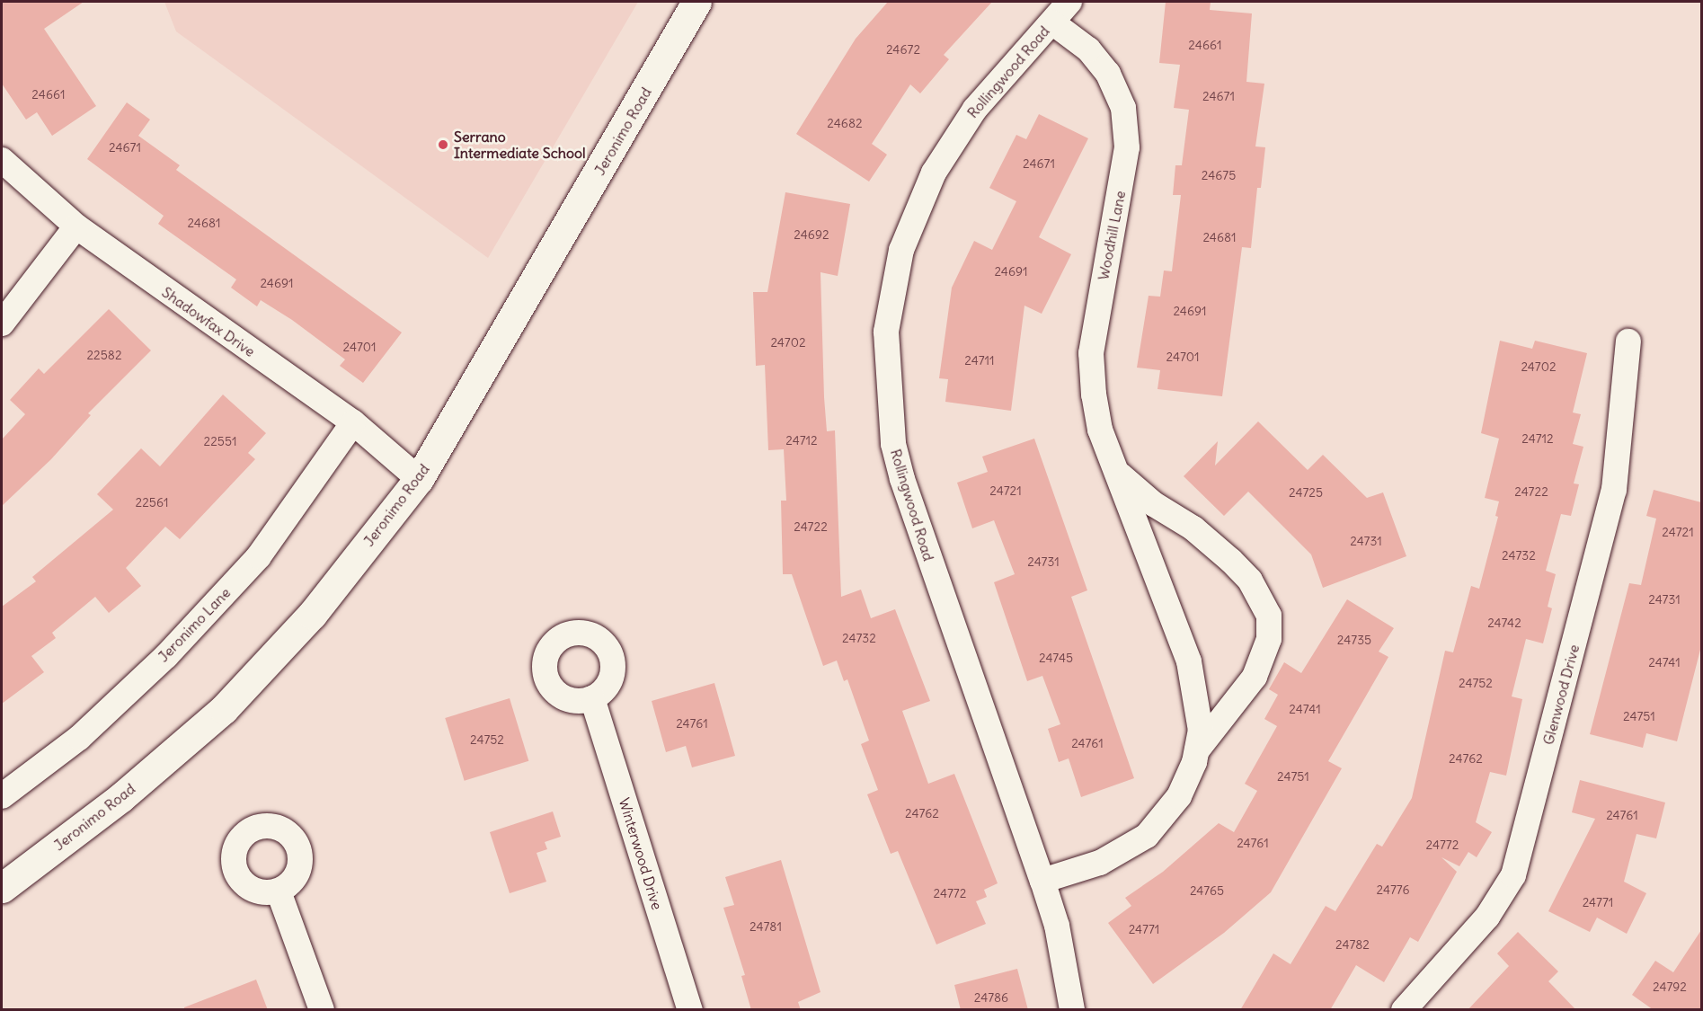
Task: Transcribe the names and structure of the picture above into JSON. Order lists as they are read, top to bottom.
{
  "streets": {
    "main road": ["Jeronimo Road"],
    "street": [
      "Rollingwood Road",
      "Woodhill Lane",
      "Shadowfax Drive",
      "Jeronimo Lane",
      "Glenwood Drive",
      "Winterwood Drive"
    ]
  },
  "crossings": [
    ["Rollingwood Road", "Woodhill Lane"],
    ["Jeronimo Road", "Shadowfax Drive"],
    ["Shadowfax Drive", "Jeronimo Lane"]
  ],
  "places": ["Serrano Intermediate School"],
  "house_numbers": [
    "24661",
    "24672",
    "24661",
    "24671",
    "24682",
    "24671",
    "24671",
    "24675",
    "24681",
    "24692",
    "24681",
    "24691",
    "24691",
    "24691",
    "24702",
    "24701",
    "22582",
    "24701",
    "24711",
    "24702",
    "24712",
    "24712",
    "22551",
    "24721",
    "24722",
    "24725",
    "22561",
    "24722",
    "24721",
    "24731",
    "24732",
    "24731",
    "24731",
    "24742",
    "24732",
    "24735",
    "24745",
    "24741",
    "24752",
    "24741",
    "24751",
    "24761",
    "24752",
    "24761",
    "24762",
    "24751",
    "24762",
    "24761",
    "24761",
    "24772",
    "24776",
    "24765",
    "24772",
    "24771",
    "24781",
    "24771",
    "24782",
    "24792",
    "24786"
  ]
}
